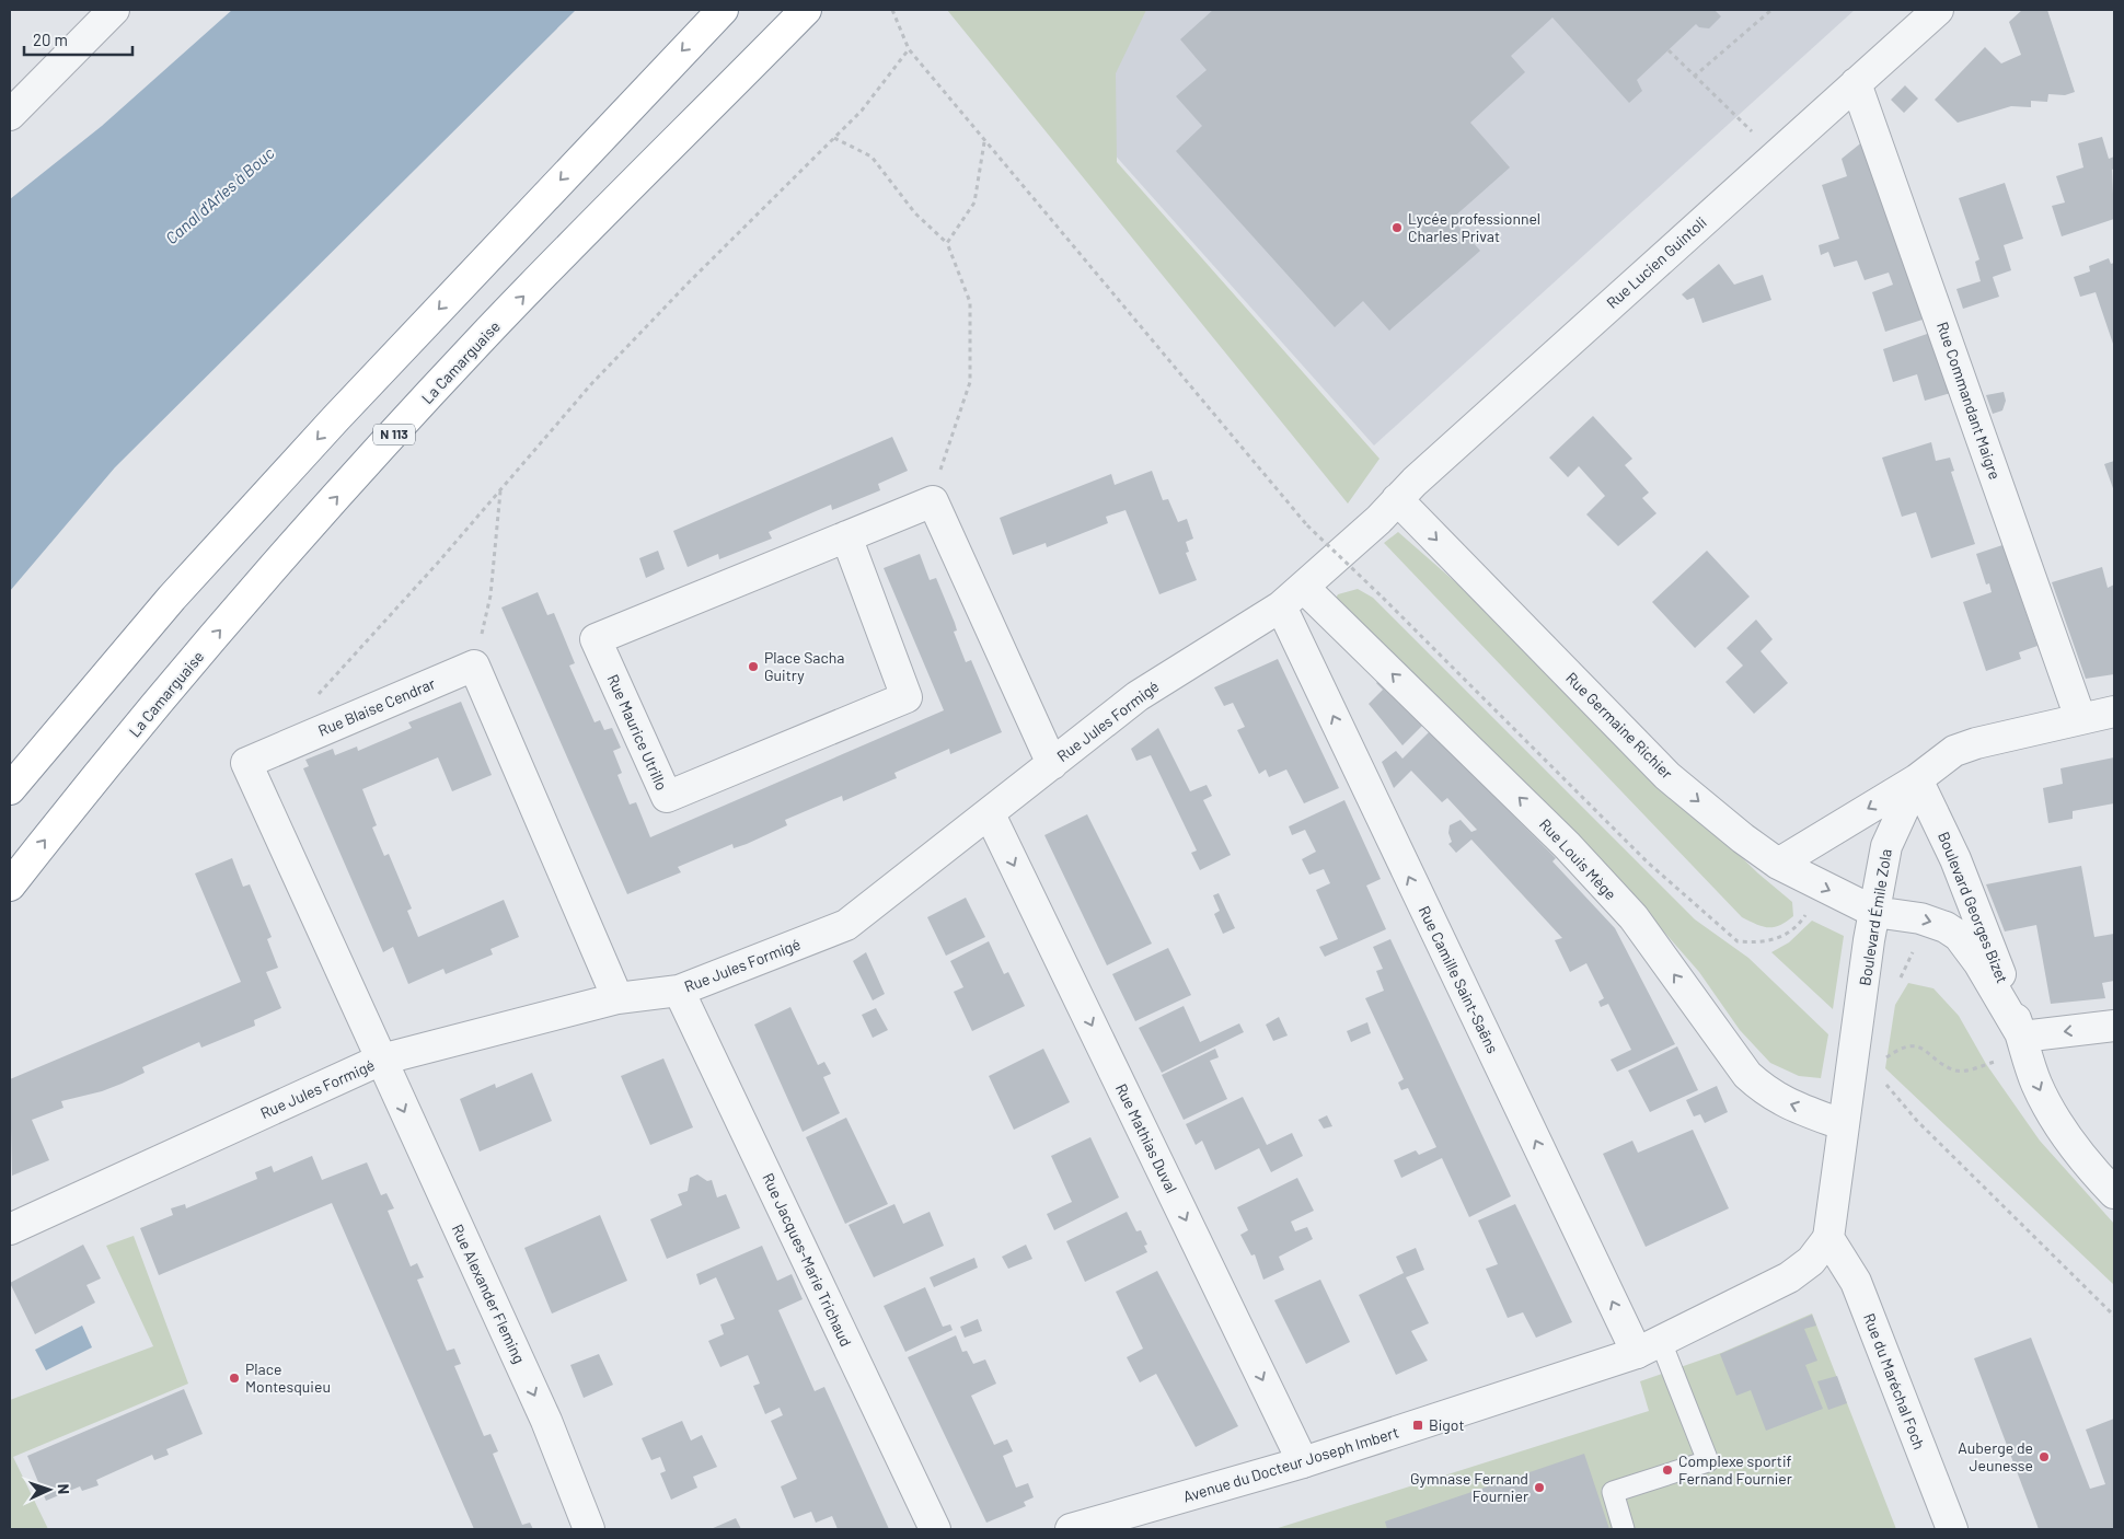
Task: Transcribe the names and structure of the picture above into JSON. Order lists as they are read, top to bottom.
{
  "streets": {
    "highway": ["La Camarguaise", "N 113"],
    "street": [
      "Rue Lucien Guintoli",
      "Rue Commandant Maigre",
      "Rue Blaise Cendrar",
      "Rue Jules Formigé",
      "Rue Germaine Richier",
      "Rue Maurice Utrillo",
      "Rue Louis Mège",
      "Boulevard Georges Bizet",
      "Boulevard Émile Zola",
      "Rue Camille Saint-Saëns",
      "Rue Mathias Duval",
      "Rue Jacques-Marie Trichaud",
      "Rue Alexander Fleming",
      "Rue du Maréchal Foch",
      "Avenue du Docteur Joseph Imbert"
    ]
  },
  "crossings": [
    ["Rue Lucien Guintoli", "Rue Commandant Maigre"],
    ["Rue Lucien Guintoli", "Rue Jules Formigé"],
    ["Rue Lucien Guintoli", "Rue Germaine Richier"],
    ["Rue Commandant Maigre", "Boulevard Émile Zola"],
    ["Rue Blaise Cendrar", "Rue Jules Formigé"],
    ["Rue Blaise Cendrar", "Rue Alexander Fleming"],
    ["Rue Jules Formigé", "Rue Germaine Richier"],
    ["Rue Jules Formigé", "Rue Louis Mège"],
    ["Rue Jules Formigé", "Rue Camille Saint-Saëns"],
    ["Rue Jules Formigé", "Rue Mathias Duval"],
    ["Rue Jules Formigé", "Rue Jacques-Marie Trichaud"],
    ["Rue Jules Formigé", "Rue Alexander Fleming"],
    ["Rue Germaine Richier", "Boulevard Georges Bizet"],
    ["Rue Germaine Richier", "Boulevard Émile Zola"],
    ["Rue Louis Mège", "Boulevard Émile Zola"],
    ["Rue Louis Mège", "Rue Camille Saint-Saëns"],
    ["Boulevard Georges Bizet", "Boulevard Émile Zola"],
    ["Boulevard Émile Zola", "Rue du Maréchal Foch"],
    ["Boulevard Émile Zola", "Avenue du Docteur Joseph Imbert"],
    ["Rue Camille Saint-Saëns", "Avenue du Docteur Joseph Imbert"],
    ["Rue Mathias Duval", "Avenue du Docteur Joseph Imbert"],
    ["Rue du Maréchal Foch", "Avenue du Docteur Joseph Imbert"]
  ],
  "one_way": [
    "Rue Germaine Richier",
    "Rue Louis Mège",
    "Rue Camille Saint-Saëns",
    "Rue Mathias Duval",
    "Rue Alexander Fleming"
  ],
  "water": ["Canal d'Arles à Bouc"],
  "places": {
    "other": [
      "Lycée professionnel Charles Privat",
      "Place Sacha Guitry",
      "Place Montesquieu",
      "Auberge de Jeunesse",
      "Complexe sportif Fernand Fournier",
      "Gymnase Fernand Fournier"
    ],
    "transit": ["Bigot"]
  },
  "scale_bar": "20 m",
  "north": "right"
}
